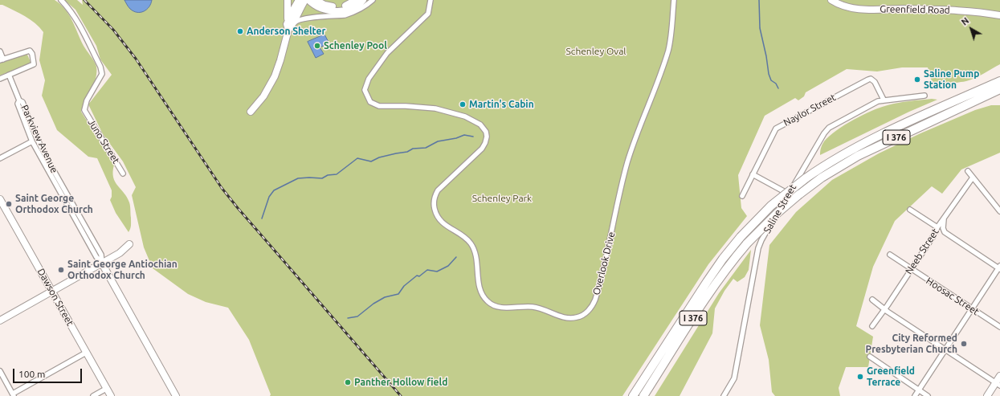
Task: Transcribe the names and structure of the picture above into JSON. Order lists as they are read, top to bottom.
{
  "streets": {
    "highway": ["I 376"],
    "main road": ["Greenfield Road", "Parkview Avenue", "Dawson Street"],
    "street": [
      "Naylor Street",
      "Juno Street",
      "Saline Street",
      "Neeb Street",
      "Overlook Drive",
      "Hoosac Street"
    ]
  },
  "crossings": [
    ["Naylor Street", "Saline Street"],
    ["Neeb Street", "Hoosac Street"]
  ],
  "parks": ["Schenley Oval", "Schenley Park"],
  "places": [
    "Anderson Shelter",
    "Schenley Pool",
    "Saline Pump Station",
    "Martin's Cabin",
    "Saint George Orthodox Church",
    "Saint George Antiochian Orthodox Church",
    "City Reformed Presbyterian Church",
    "Greenfield Terrace",
    "Panther Hollow field"
  ],
  "scale_bar": "100 m",
  "north": "top left"
}
